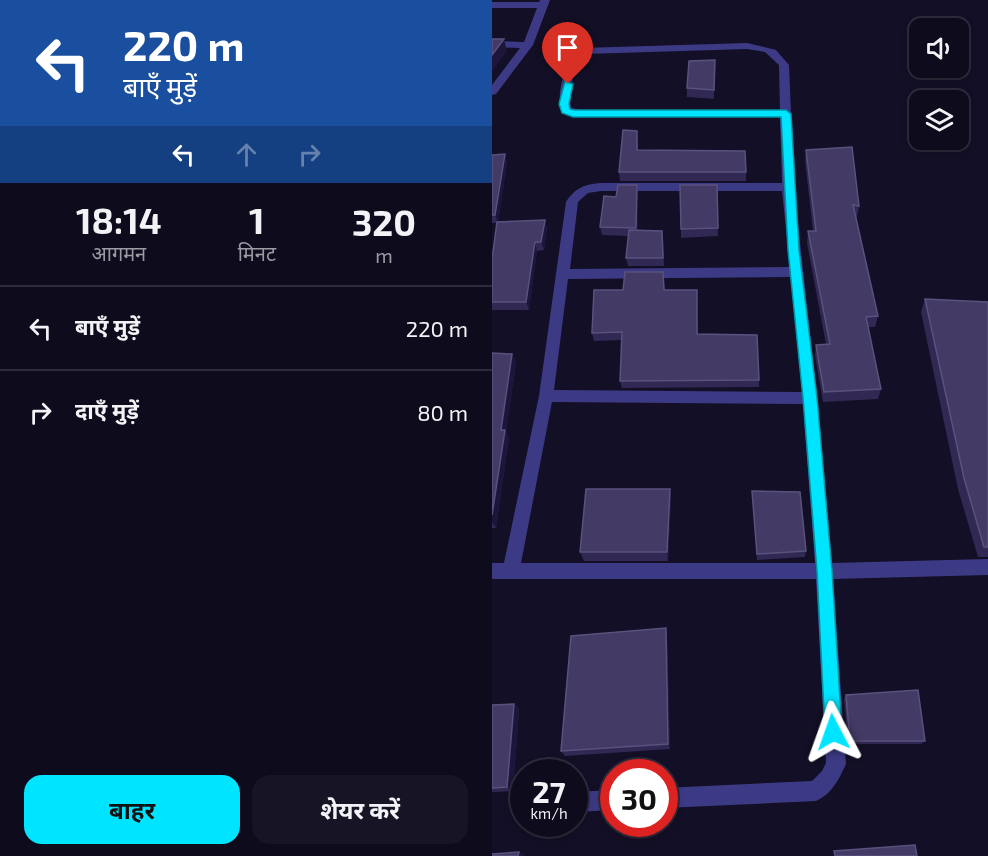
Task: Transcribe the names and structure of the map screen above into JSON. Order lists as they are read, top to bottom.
{
  "page": {
    "turn": ["220 m", "बाएँ मुड़ें"],
    "eta": [
      "18:14",
      "आगमन",
      "1",
      "मिनट",
      "320",
      "m"
    ],
    "list": [
      {
        "name": "बाएँ मुड़ें",
        "value": "220 m"
      },
      {
        "name": "दाएँ मुड़ें",
        "value": "80 m"
      }
    ],
    "speed": "27 km/h",
    "limit": "30",
    "buttons": ["बाहर", "शेयर करें"]
  }
}
